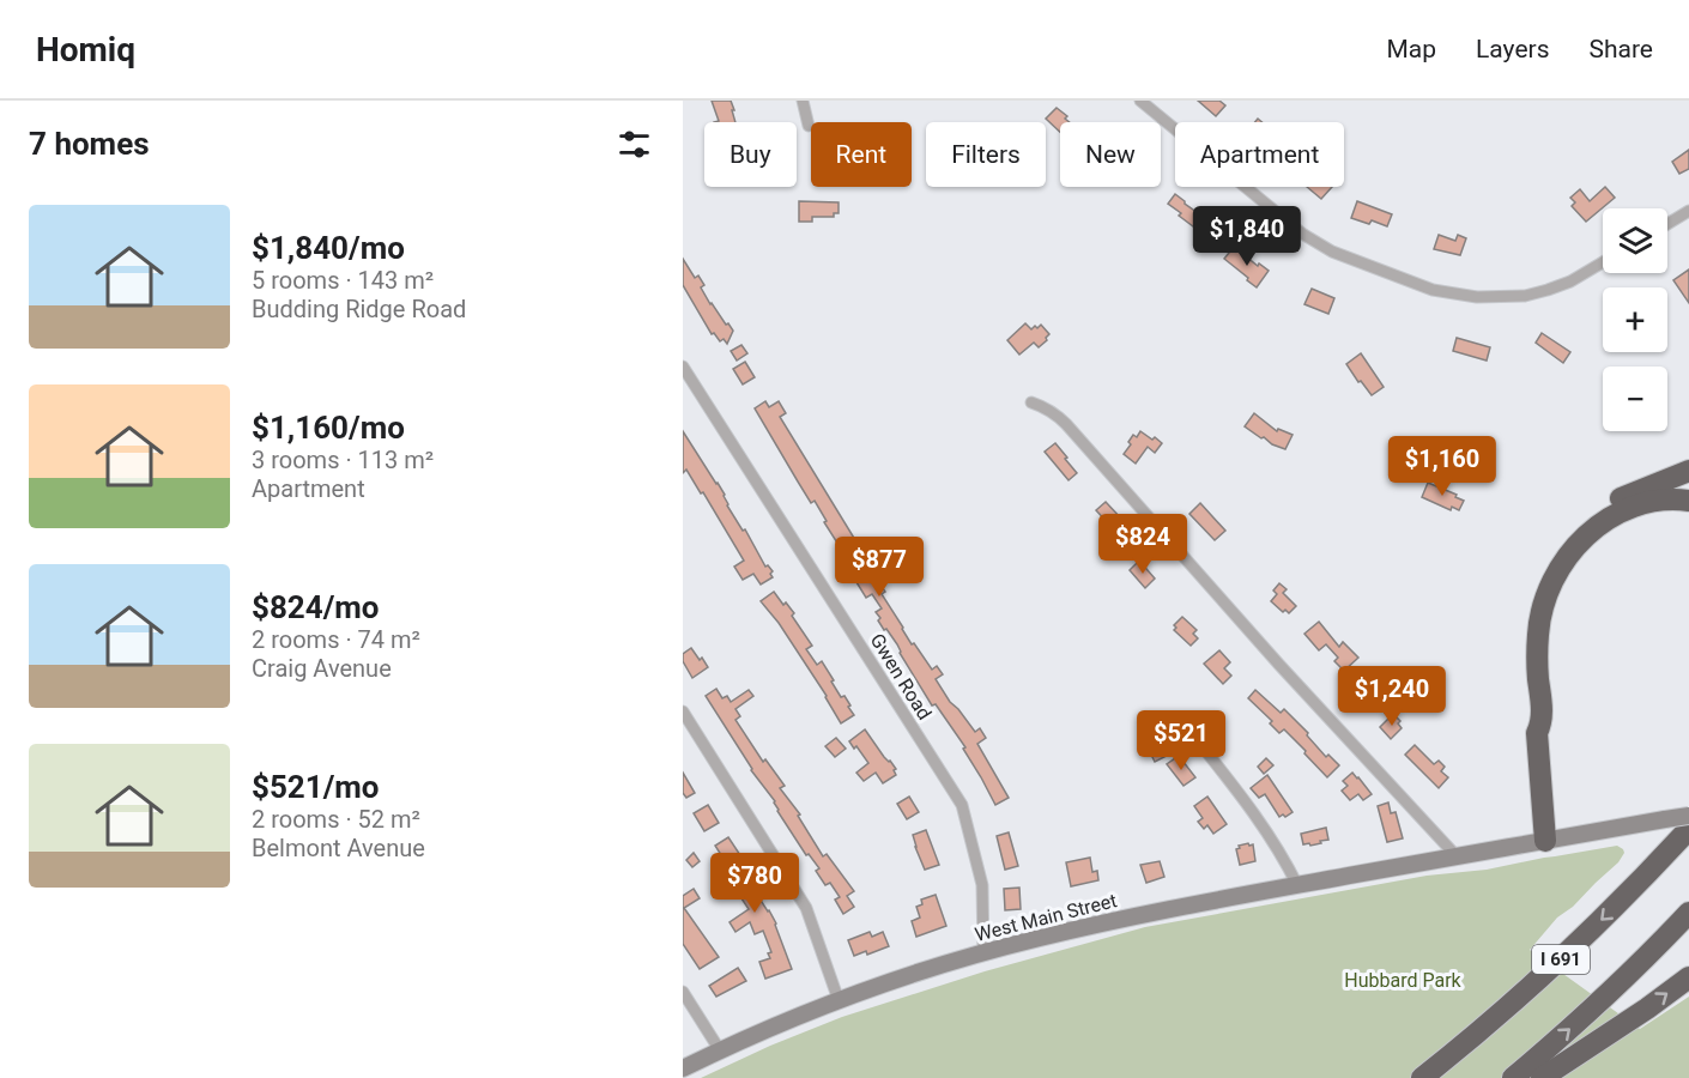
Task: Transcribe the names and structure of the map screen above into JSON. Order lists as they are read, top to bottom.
{
  "streets": {
    "highway": ["I 691"],
    "main road": ["West Main Street"],
    "street": ["Gwen Road"]
  },
  "crossings": [
    ["Gwen Road", "West Main Street"]
  ],
  "parks": ["Hubbard Park"],
  "page": {
    "header": "Homiq",
    "nav": ["Map", "Layers", "Share"],
    "heading": "7 homes",
    "chip": [
      "Buy",
      "Rent",
      "Filters",
      "New",
      "Apartment"
    ],
    "list": [
      {
        "name": "$1,840/mo",
        "note": "5 rooms · 143 m² · Budding Ridge Road"
      },
      {
        "name": "$1,160/mo",
        "note": "3 rooms · 113 m² · Apartment"
      },
      {
        "name": "$824/mo",
        "note": "2 rooms · 74 m² · Craig Avenue"
      },
      {
        "name": "$521/mo",
        "note": "2 rooms · 52 m² · Belmont Avenue"
      }
    ],
    "price": [
      "$1,840",
      "$1,160",
      "$824",
      "$877",
      "$1,240",
      "$521",
      "$780"
    ],
    "map_buttons": ["+", "−"]
  }
}
